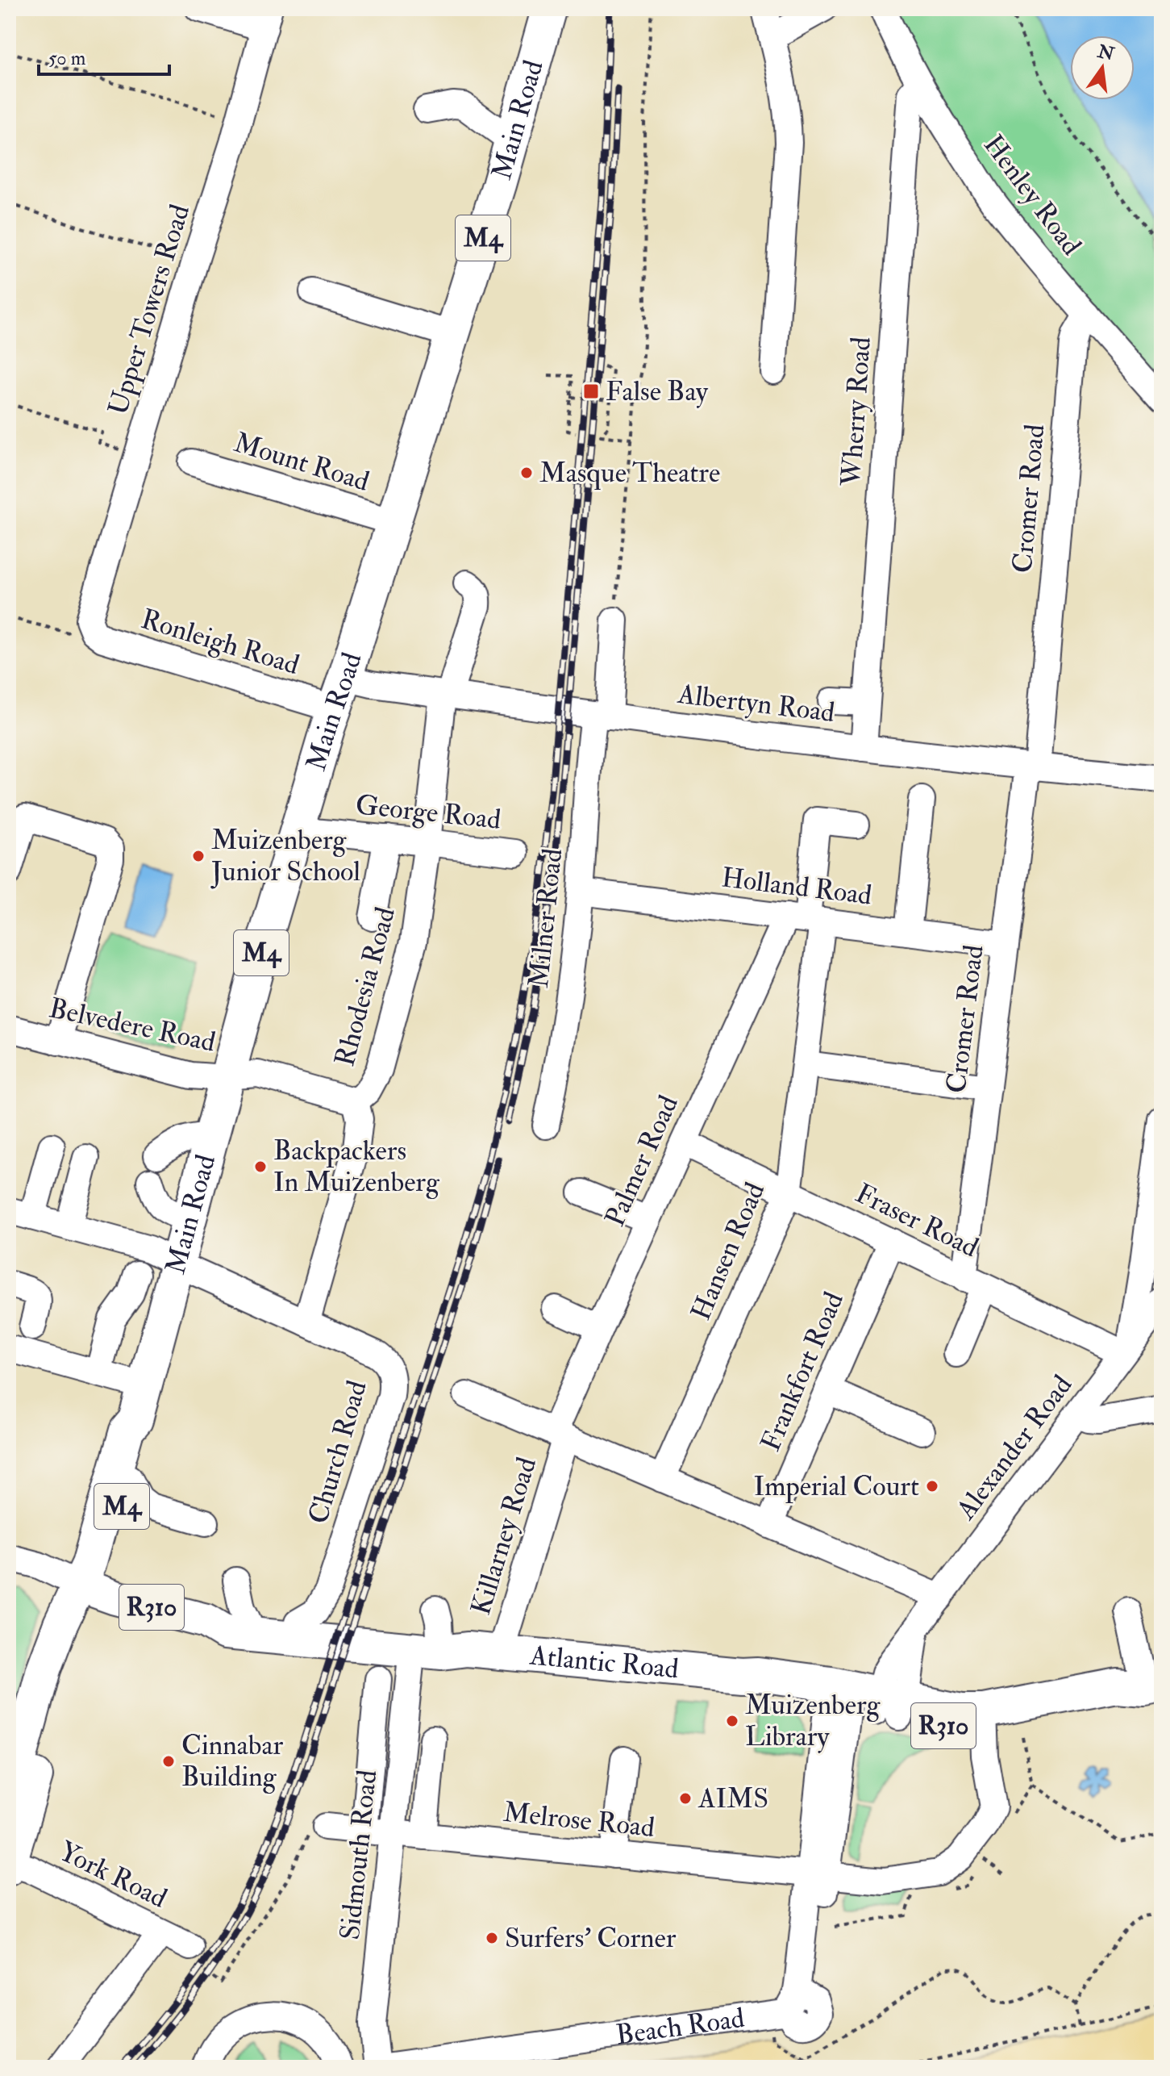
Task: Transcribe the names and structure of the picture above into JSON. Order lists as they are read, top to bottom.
{
  "streets": {
    "main road": [
      "Main Road",
      "M4",
      "R310",
      "Atlantic Road"
    ],
    "street": [
      "Henley Road",
      "Upper Towers Road",
      "Wherry Road",
      "Mount Road",
      "Cromer Road",
      "Ronleigh Road",
      "Albertyn Road",
      "George Road",
      "Holland Road",
      "Milner Road",
      "Rhodesia Road",
      "Belvedere Road",
      "Palmer Road",
      "Fraser Road",
      "Hansen Road",
      "Frankfort Road",
      "Alexander Road",
      "Church Road",
      "Killarney Road",
      "Melrose Road",
      "Sidmouth Road",
      "York Road",
      "Beach Road"
    ]
  },
  "crossings": [
    ["Main Road", "Mount Road"],
    ["Main Road", "Ronleigh Road"],
    ["Main Road", "Albertyn Road"],
    ["Main Road", "George Road"],
    ["Main Road", "Belvedere Road"],
    ["Main Road", "Church Road"],
    ["Main Road", "Atlantic Road"],
    ["Main Road", "York Road"],
    ["Henley Road", "Wherry Road"],
    ["Henley Road", "Cromer Road"],
    ["Upper Towers Road", "Ronleigh Road"],
    ["Wherry Road", "Albertyn Road"],
    ["Cromer Road", "Albertyn Road"],
    ["Cromer Road", "Holland Road"],
    ["Cromer Road", "Fraser Road"],
    ["Albertyn Road", "Milner Road"],
    ["Albertyn Road", "Rhodesia Road"],
    ["George Road", "Rhodesia Road"],
    ["Holland Road", "Milner Road"],
    ["Holland Road", "Palmer Road"],
    ["Holland Road", "Hansen Road"],
    ["Rhodesia Road", "Belvedere Road"],
    ["Rhodesia Road", "Church Road"],
    ["Palmer Road", "Fraser Road"],
    ["Palmer Road", "Hansen Road"],
    ["Palmer Road", "Killarney Road"],
    ["Fraser Road", "Hansen Road"],
    ["Fraser Road", "Frankfort Road"],
    ["Fraser Road", "Alexander Road"],
    ["Alexander Road", "R310"],
    ["Alexander Road", "Atlantic Road"],
    ["Alexander Road", "Melrose Road"],
    ["Church Road", "Atlantic Road"],
    ["Killarney Road", "Atlantic Road"],
    ["R310", "Atlantic Road"],
    ["R310", "Melrose Road"],
    ["Atlantic Road", "Melrose Road"],
    ["Atlantic Road", "Sidmouth Road"],
    ["Melrose Road", "Sidmouth Road"],
    ["Sidmouth Road", "Beach Road"]
  ],
  "places": {
    "transit": ["False Bay"],
    "other": [
      "Masque Theatre",
      "Muizenberg Junior School",
      "Backpackers In Muizenberg",
      "Imperial Court",
      "Muizenberg Library",
      "Cinnabar Building",
      "AIMS",
      "Surfers' Corner"
    ]
  },
  "scale_bar": "50 m",
  "north": "top"
}
